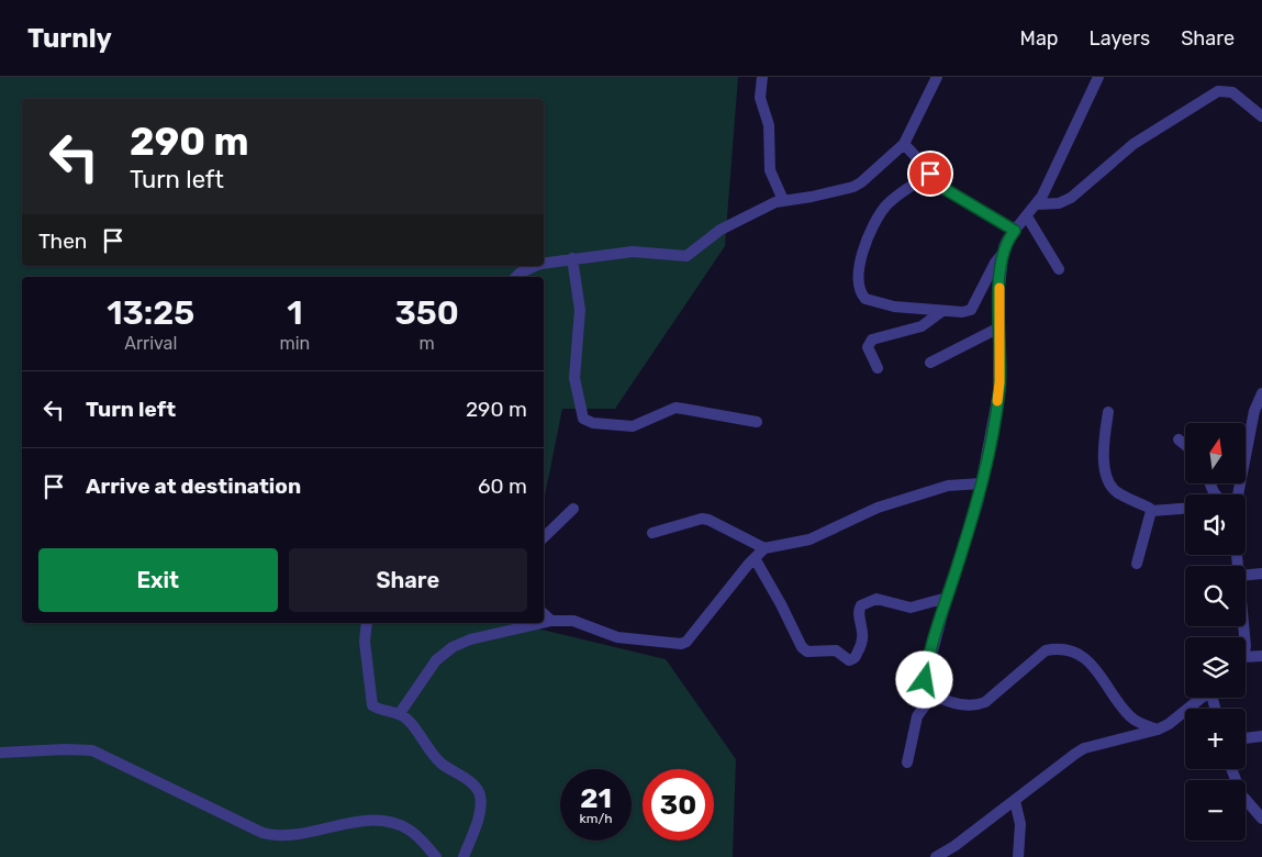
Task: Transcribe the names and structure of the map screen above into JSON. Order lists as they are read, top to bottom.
{
  "north": "top",
  "page": {
    "header": "Turnly",
    "nav": ["Map", "Layers", "Share"],
    "turn": ["290 m", "Turn left"],
    "then": "Then",
    "eta": [
      "13:25",
      "Arrival",
      "1",
      "min",
      "350",
      "m"
    ],
    "list": [
      {
        "name": "Turn left",
        "value": "290 m"
      },
      {
        "name": "Arrive at destination",
        "value": "60 m"
      }
    ],
    "map_buttons": ["+", "−"],
    "buttons": ["Exit", "Share"],
    "speed": "21 km/h",
    "limit": "30"
  }
}
